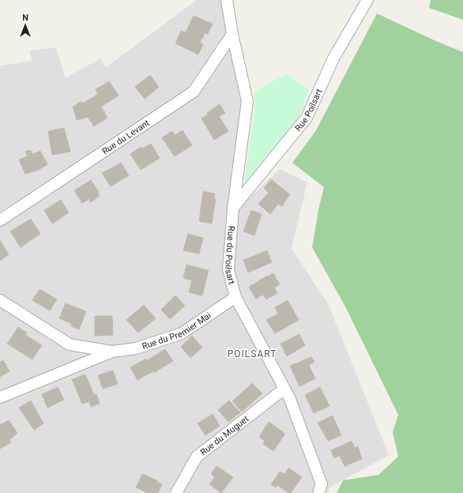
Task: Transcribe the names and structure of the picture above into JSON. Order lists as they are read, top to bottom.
{
  "streets": {
    "street": [
      "Rue Poilsart",
      "Rue du Levant",
      "Rue du Poilsart",
      "Rue du Premier Mai",
      "Rue du Muguet"
    ]
  },
  "crossings": [
    ["Rue Poilsart", "Rue du Poilsart"],
    ["Rue du Levant", "Rue du Poilsart"],
    ["Rue du Poilsart", "Rue du Premier Mai"],
    ["Rue du Poilsart", "Rue du Muguet"]
  ],
  "districts": ["POILSART"],
  "north": "top"
}
